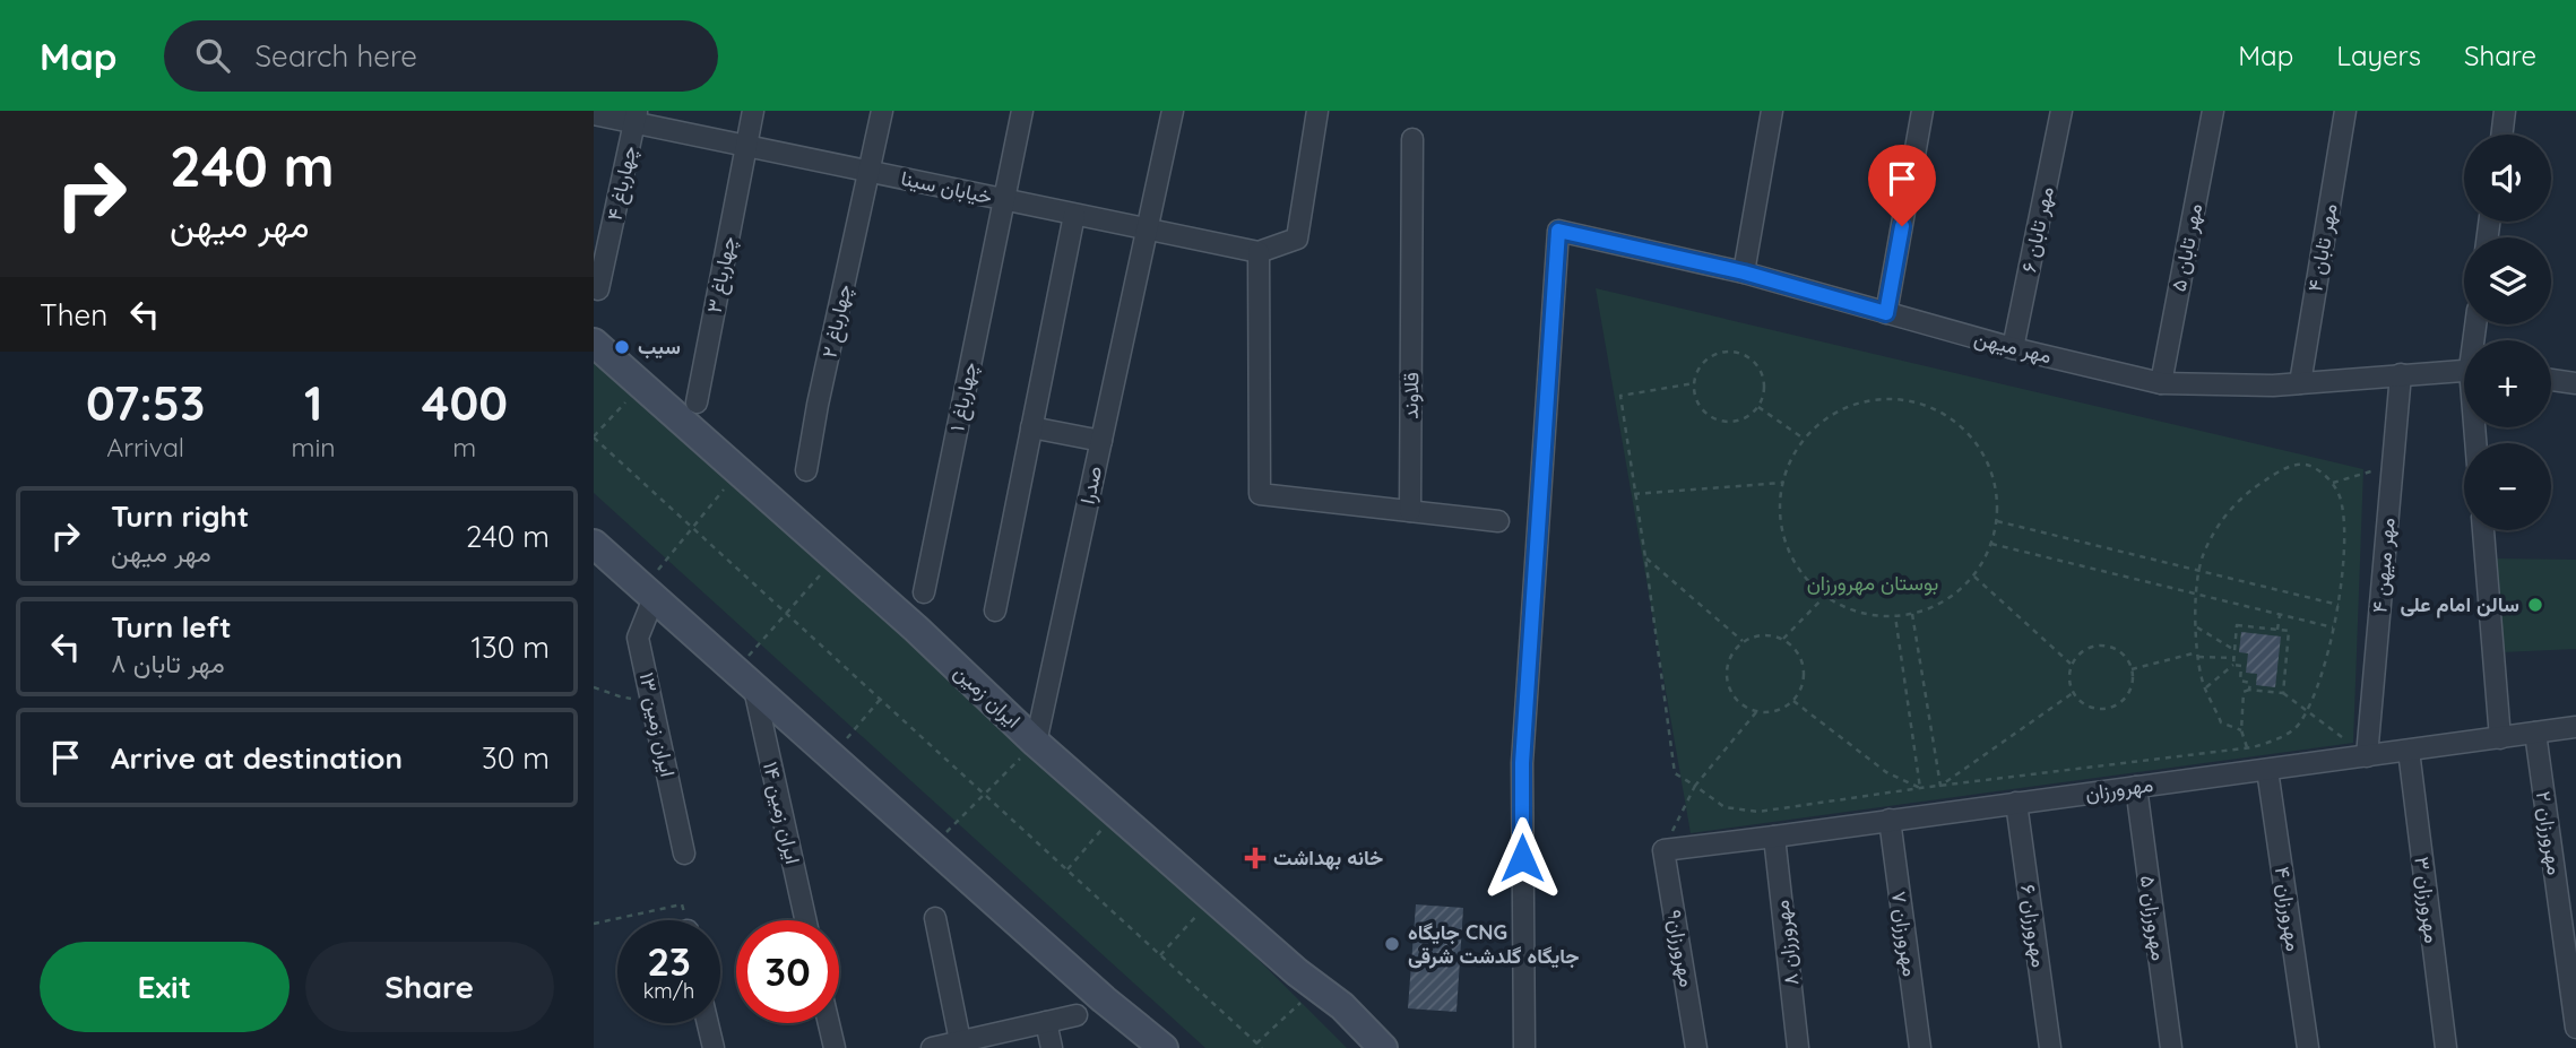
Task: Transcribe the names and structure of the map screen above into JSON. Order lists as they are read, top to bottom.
{
  "streets": {
    "main road": ["ایران زمین"],
    "street": [
      "چهارباغ ۴",
      "خیابان سینا",
      "مهر تابان ۶",
      "مهر تابان ۵",
      "مهر تابان ۴",
      "چهارباغ ۳",
      "چهارباغ ۲",
      "مهر میهن",
      "قلاوند",
      "چهارباغ ۱",
      "صدرا",
      "مهر میهن ۴",
      "ایران زمین ۱۳",
      "مهرورزان",
      "ایران زمین ۱۴",
      "مهرورزان ۲",
      "مهرورزان ۳",
      "مهرورزان ۴",
      "مهرورزان ۵",
      "مهرورزان ۶",
      "مهرورزان ۷",
      "مهرورزان ۸",
      "مهرورزان۹"
    ]
  },
  "crossings": [
    ["چهارباغ ۴", "خیابان سینا"],
    ["خیابان سینا", "چهارباغ ۳"],
    ["خیابان سینا", "چهارباغ ۲"],
    ["خیابان سینا", "چهارباغ ۱"],
    ["خیابان سینا", "صدرا"],
    ["مهر تابان ۶", "مهر میهن"],
    ["مهر تابان ۵", "مهر میهن"],
    ["مهر تابان ۴", "مهر میهن"],
    ["مهر میهن", "مهر میهن ۴"],
    ["صدرا", "ایران زمین"],
    ["مهر میهن ۴", "مهرورزان"],
    ["مهرورزان", "مهرورزان ۲"],
    ["مهرورزان", "مهرورزان ۳"],
    ["مهرورزان", "مهرورزان ۴"],
    ["مهرورزان", "مهرورزان ۵"],
    ["مهرورزان", "مهرورزان ۶"],
    ["مهرورزان", "مهرورزان ۷"],
    ["مهرورزان", "مهرورزان ۸"],
    ["مهرورزان", "مهرورزان۹"]
  ],
  "parks": ["بوستان مهرورزان"],
  "places": {
    "other": ["سیب", "سالن امام علی", "جایگاه CNG جایگاه گلدشت شرقی"],
    "health": ["خانه بهداشت"]
  },
  "page": {
    "header": "Map",
    "search": "Search here",
    "nav": ["Map", "Layers", "Share"],
    "turn": ["240 m", "مهر میهن"],
    "map_buttons": ["+", "−"],
    "then": "Then",
    "eta": [
      "07:53",
      "Arrival",
      "1",
      "min",
      "400",
      "m"
    ],
    "list": [
      {
        "name": "Turn right",
        "note": "مهر میهن",
        "value": "240 m"
      },
      {
        "name": "Turn left",
        "note": "مهر تابان ۸",
        "value": "130 m"
      },
      {
        "name": "Arrive at destination",
        "value": "30 m"
      }
    ],
    "speed": "23 km/h",
    "limit": "30",
    "buttons": ["Exit", "Share"]
  }
}
